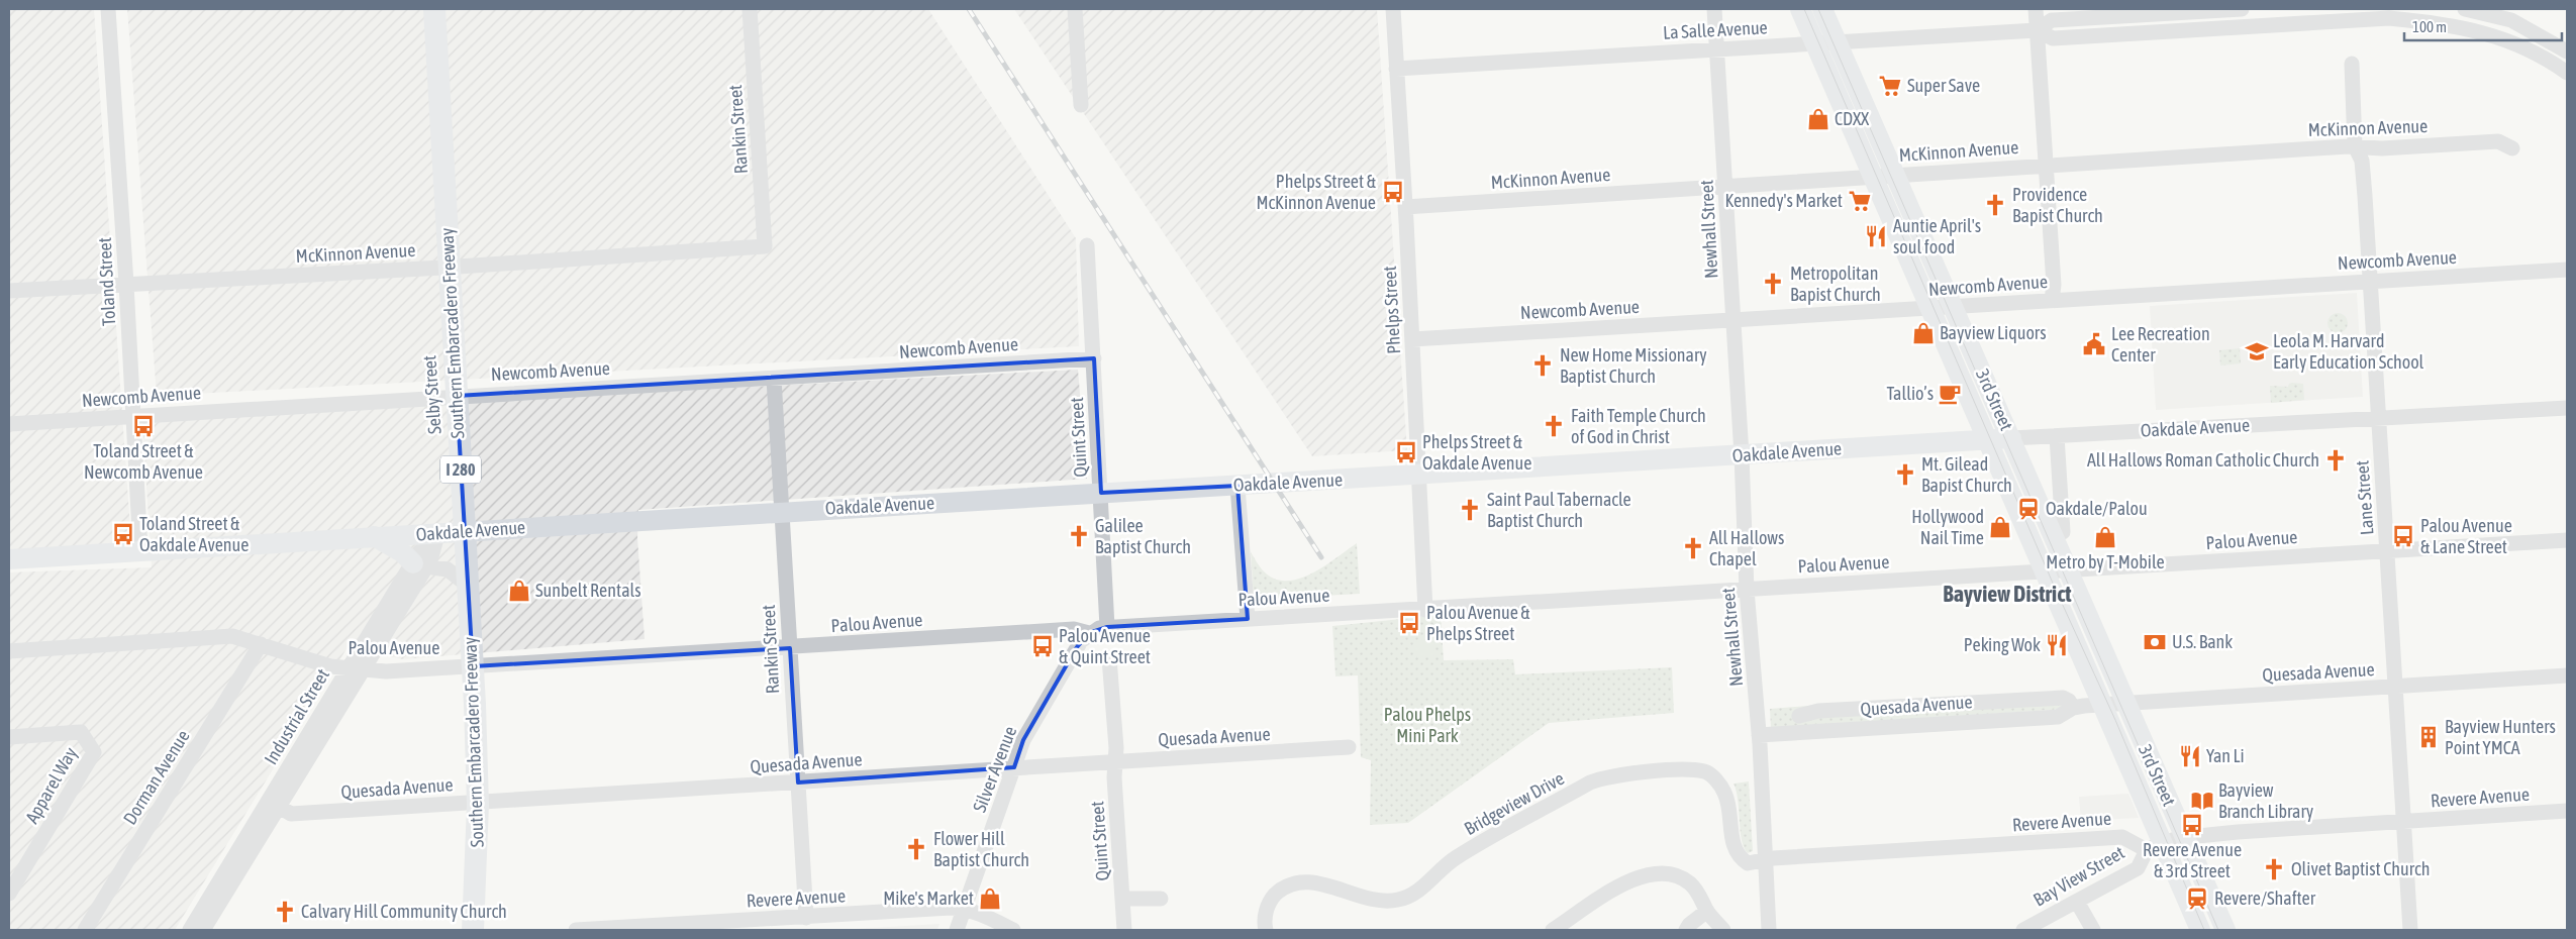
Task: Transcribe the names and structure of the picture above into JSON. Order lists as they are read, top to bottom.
{
  "streets": {
    "highway": ["Southern Embarcadero Freeway", "I 280"],
    "main road": ["3rd Street", "Oakdale Avenue"],
    "street": [
      "La Salle Avenue",
      "McKinnon Avenue",
      "Rankin Street",
      "Newhall Street",
      "Newcomb Avenue",
      "Toland Street",
      "Phelps Street",
      "Selby Street",
      "Quint Street",
      "Lane Street",
      "Palou Avenue",
      "Quesada Avenue",
      "Industrial Street",
      "Silver Avenue",
      "Dorman Avenue",
      "Apparel Way",
      "Revere Avenue",
      "Bridgeview Drive",
      "Bay View Street"
    ]
  },
  "crossings": [
    ["La Salle Avenue", "Newhall Street"],
    ["La Salle Avenue", "Phelps Street"],
    ["La Salle Avenue", "3rd Street"],
    ["McKinnon Avenue", "Rankin Street"],
    ["McKinnon Avenue", "Newhall Street"],
    ["McKinnon Avenue", "Toland Street"],
    ["McKinnon Avenue", "Phelps Street"],
    ["McKinnon Avenue", "Selby Street"],
    ["McKinnon Avenue", "3rd Street"],
    ["McKinnon Avenue", "Lane Street"],
    ["Rankin Street", "Newcomb Avenue"],
    ["Rankin Street", "Oakdale Avenue"],
    ["Rankin Street", "Palou Avenue"],
    ["Rankin Street", "Quesada Avenue"],
    ["Rankin Street", "Revere Avenue"],
    ["Newhall Street", "Newcomb Avenue"],
    ["Newhall Street", "Oakdale Avenue"],
    ["Newhall Street", "Palou Avenue"],
    ["Newhall Street", "Quesada Avenue"],
    ["Newhall Street", "Revere Avenue"],
    ["Newhall Street", "Bridgeview Drive"],
    ["Newcomb Avenue", "Toland Street"],
    ["Newcomb Avenue", "Phelps Street"],
    ["Newcomb Avenue", "Southern Embarcadero Freeway"],
    ["Newcomb Avenue", "Selby Street"],
    ["Newcomb Avenue", "3rd Street"],
    ["Newcomb Avenue", "Quint Street"],
    ["Newcomb Avenue", "Lane Street"],
    ["Toland Street", "Oakdale Avenue"],
    ["Phelps Street", "Oakdale Avenue"],
    ["Phelps Street", "Palou Avenue"],
    ["Southern Embarcadero Freeway", "Selby Street"],
    ["Selby Street", "Oakdale Avenue"],
    ["Selby Street", "Palou Avenue"],
    ["Selby Street", "Quesada Avenue"],
    ["3rd Street", "Oakdale Avenue"],
    ["3rd Street", "Palou Avenue"],
    ["3rd Street", "Quesada Avenue"],
    ["3rd Street", "Revere Avenue"],
    ["3rd Street", "Bay View Street"],
    ["Oakdale Avenue", "Quint Street"],
    ["Oakdale Avenue", "Lane Street"],
    ["Oakdale Avenue", "Industrial Street"],
    ["Quint Street", "Palou Avenue"],
    ["Quint Street", "Quesada Avenue"],
    ["Lane Street", "Palou Avenue"],
    ["Lane Street", "Quesada Avenue"],
    ["Lane Street", "Revere Avenue"],
    ["Palou Avenue", "Industrial Street"],
    ["Palou Avenue", "Silver Avenue"],
    ["Palou Avenue", "Dorman Avenue"],
    ["Quesada Avenue", "Industrial Street"],
    ["Quesada Avenue", "Silver Avenue"],
    ["Silver Avenue", "Revere Avenue"],
    ["Revere Avenue", "Bridgeview Drive"],
    ["Revere Avenue", "Bay View Street"]
  ],
  "districts": ["Bayview District"],
  "parks": ["Palou Phelps Mini Park"],
  "places": {
    "supermarket": ["Super Save", "Kennedy's Market"],
    "shop": [
      "CDXX",
      "Bayview Liquors",
      "Hollywood Nail Time",
      "Metro by T-Mobile",
      "Sunbelt Rentals",
      "Mike's Market"
    ],
    "bus stop": [
      "Phelps Street & McKinnon Avenue",
      "Toland Street & Newcomb Avenue",
      "Phelps Street & Oakdale Avenue",
      "Toland Street & Oakdale Avenue",
      "Palou Avenue & Lane Street",
      "Palou Avenue & Phelps Street",
      "Palou Avenue & Quint Street",
      "Revere Avenue & 3rd Street"
    ],
    "church": [
      "Providence Bapist Church",
      "Metropolitan Bapist Church",
      "New Home Missionary Baptist Church",
      "Faith Temple Church of God in Christ",
      "All Hallows Roman Catholic Church",
      "Mt. Gilead Bapist Church",
      "Saint Paul Tabernacle Baptist Church",
      "Galilee Baptist Church",
      "All Hallows Chapel",
      "Flower Hill Baptist Church",
      "Olivet Baptist Church",
      "Calvary Hill Community Church"
    ],
    "restaurant": ["Auntie April's soul food", "Peking Wok", "Yan Li"],
    "public building": ["Lee Recreation Center"],
    "school or university": ["Leola M. Harvard Early Education School"],
    "cafe": ["Tallio’s"],
    "station": ["Oakdale/Palou", "Revere/Shafter"],
    "bank": ["U.S. Bank"],
    "building": ["Bayview Hunters Point YMCA"],
    "library": ["Bayview Branch Library"]
  },
  "scale_bar": "100 m"
}
